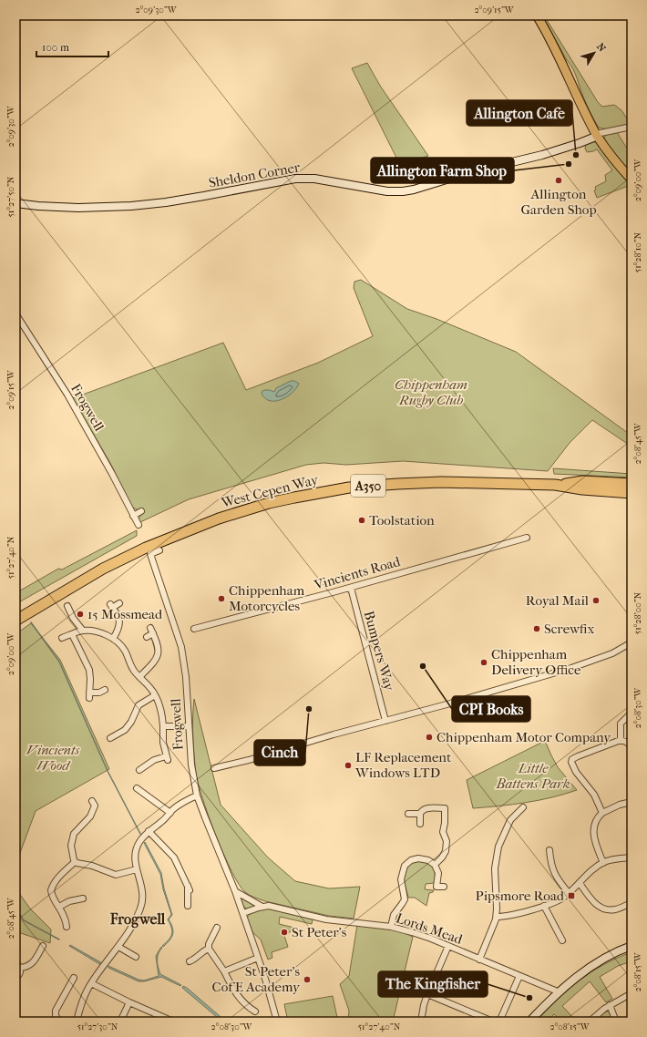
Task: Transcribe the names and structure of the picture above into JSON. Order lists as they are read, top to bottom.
{
  "streets": {
    "highway": ["A350", "West Cepen Way"],
    "street": [
      "Sheldon Corner",
      "Frogwell",
      "Vincients Road",
      "Bumpers Way",
      "Lords Mead"
    ]
  },
  "crossings": [
    ["Frogwell", "Lords Mead"],
    ["Vincients Road", "Bumpers Way"]
  ],
  "districts": ["Frogwell"],
  "parks": ["Chippenham Rugby Club", "Vincients Wood", "Little Battens Park"],
  "places": {
    "other": [
      "Allington Cafe",
      "Allington Farm Shop",
      "Allington Garden Shop",
      "Toolstation",
      "Chippenham Motorcycles",
      "Royal Mail",
      "15 Mossmead",
      "Screwfix",
      "Chippenham Delivery Office",
      "CPI Books",
      "Cinch",
      "Chippenham Motor Company",
      "LF Replacement Windows LTD",
      "St Peter's",
      "St Peter's CofE Academy",
      "The Kingfisher"
    ],
    "transit": ["Pipsmore Road"]
  },
  "scale_bar": "100 m",
  "north": "top right",
  "coordinates": [
    "2°09'30\"W",
    "2°09'15\"W",
    "2°09'00\"W",
    "51°27'50\"N",
    "51°28'10\"N",
    "2°08'45\"W",
    "51°27'40\"N",
    "51°28'00\"N",
    "2°08'30\"W",
    "2°08'15\"W",
    "51°27'30\"N"
  ]
}
